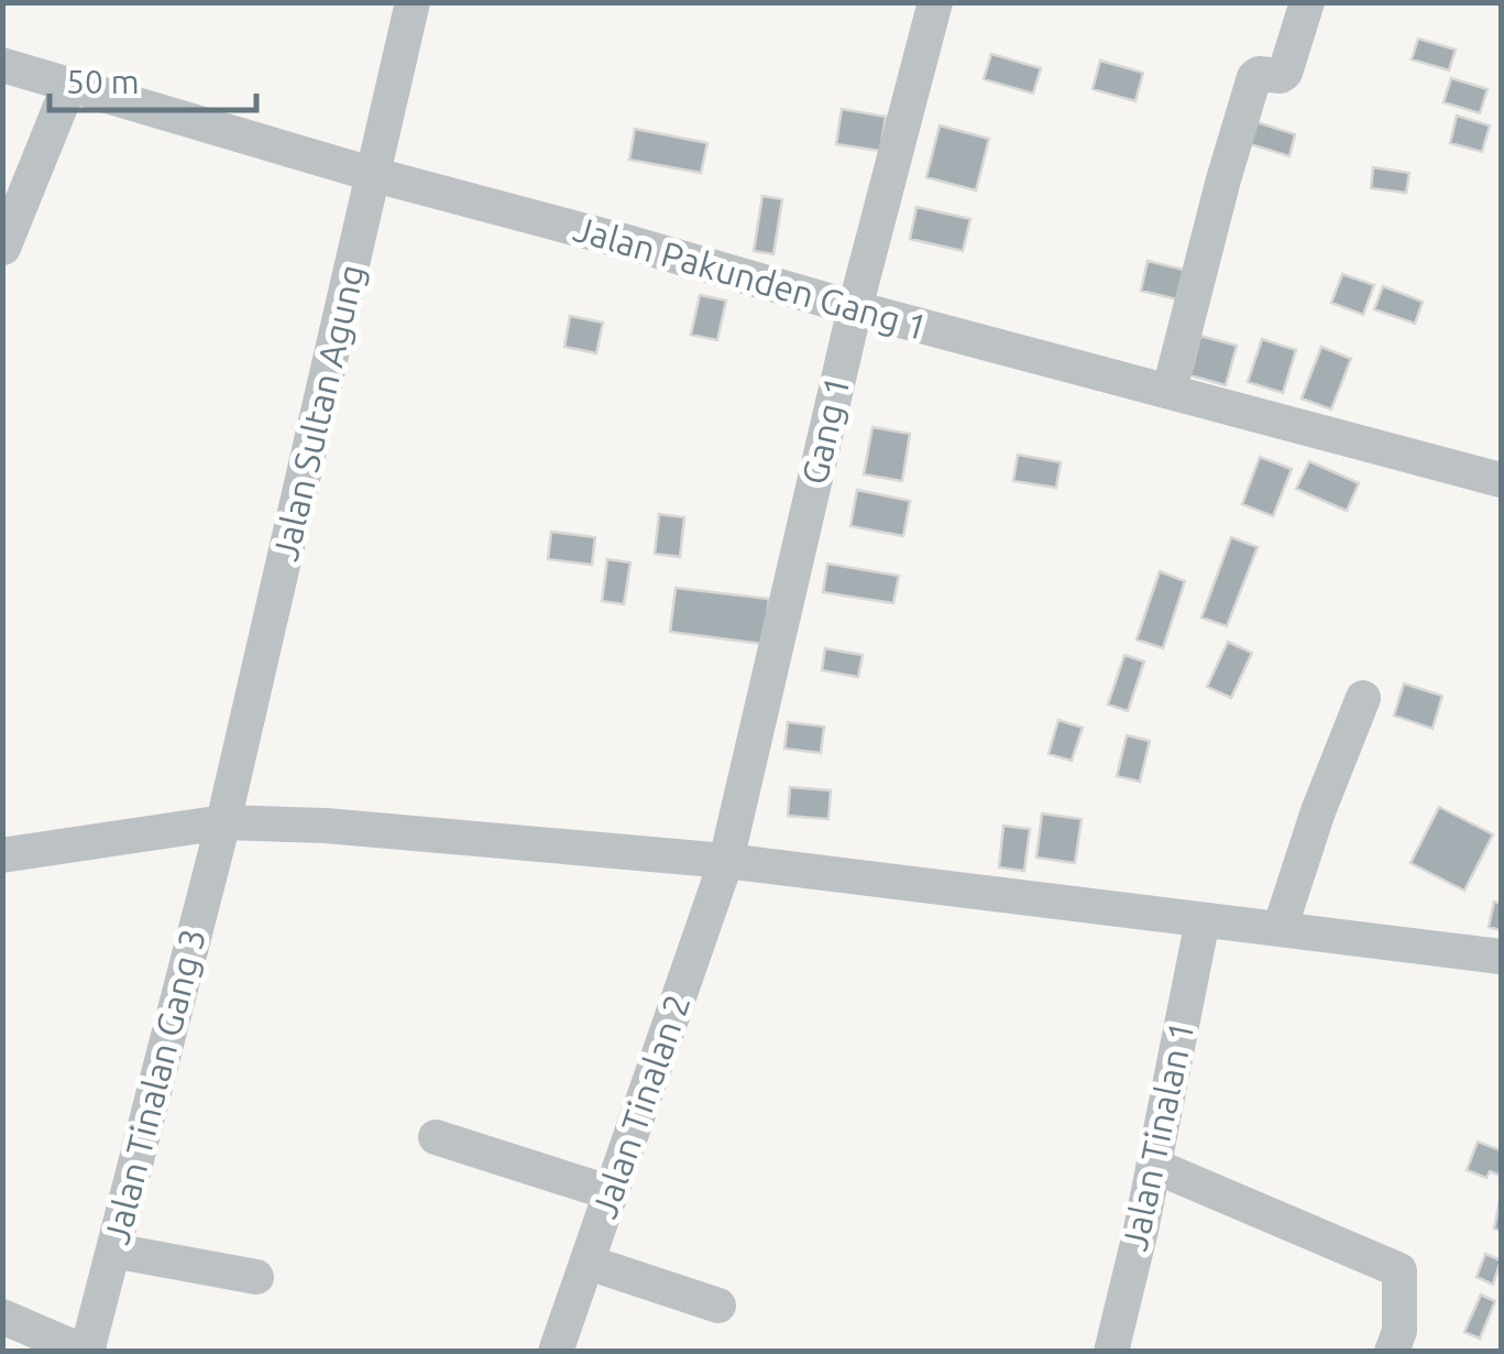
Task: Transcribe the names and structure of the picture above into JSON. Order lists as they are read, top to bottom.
{
  "streets": {
    "street": [
      "Jalan Pakunden Gang 1",
      "Jalan Sultan Agung",
      "Gang 1",
      "Jalan Tinalan Gang 3",
      "Jalan Tinalan 2",
      "Jalan Tinalan 1"
    ]
  },
  "crossings": [
    ["Jalan Pakunden Gang 1", "Jalan Sultan Agung"],
    ["Jalan Pakunden Gang 1", "Gang 1"],
    ["Jalan Sultan Agung", "Jalan Tinalan Gang 3"],
    ["Gang 1", "Jalan Tinalan 2"]
  ],
  "scale_bar": "50 m"
}
